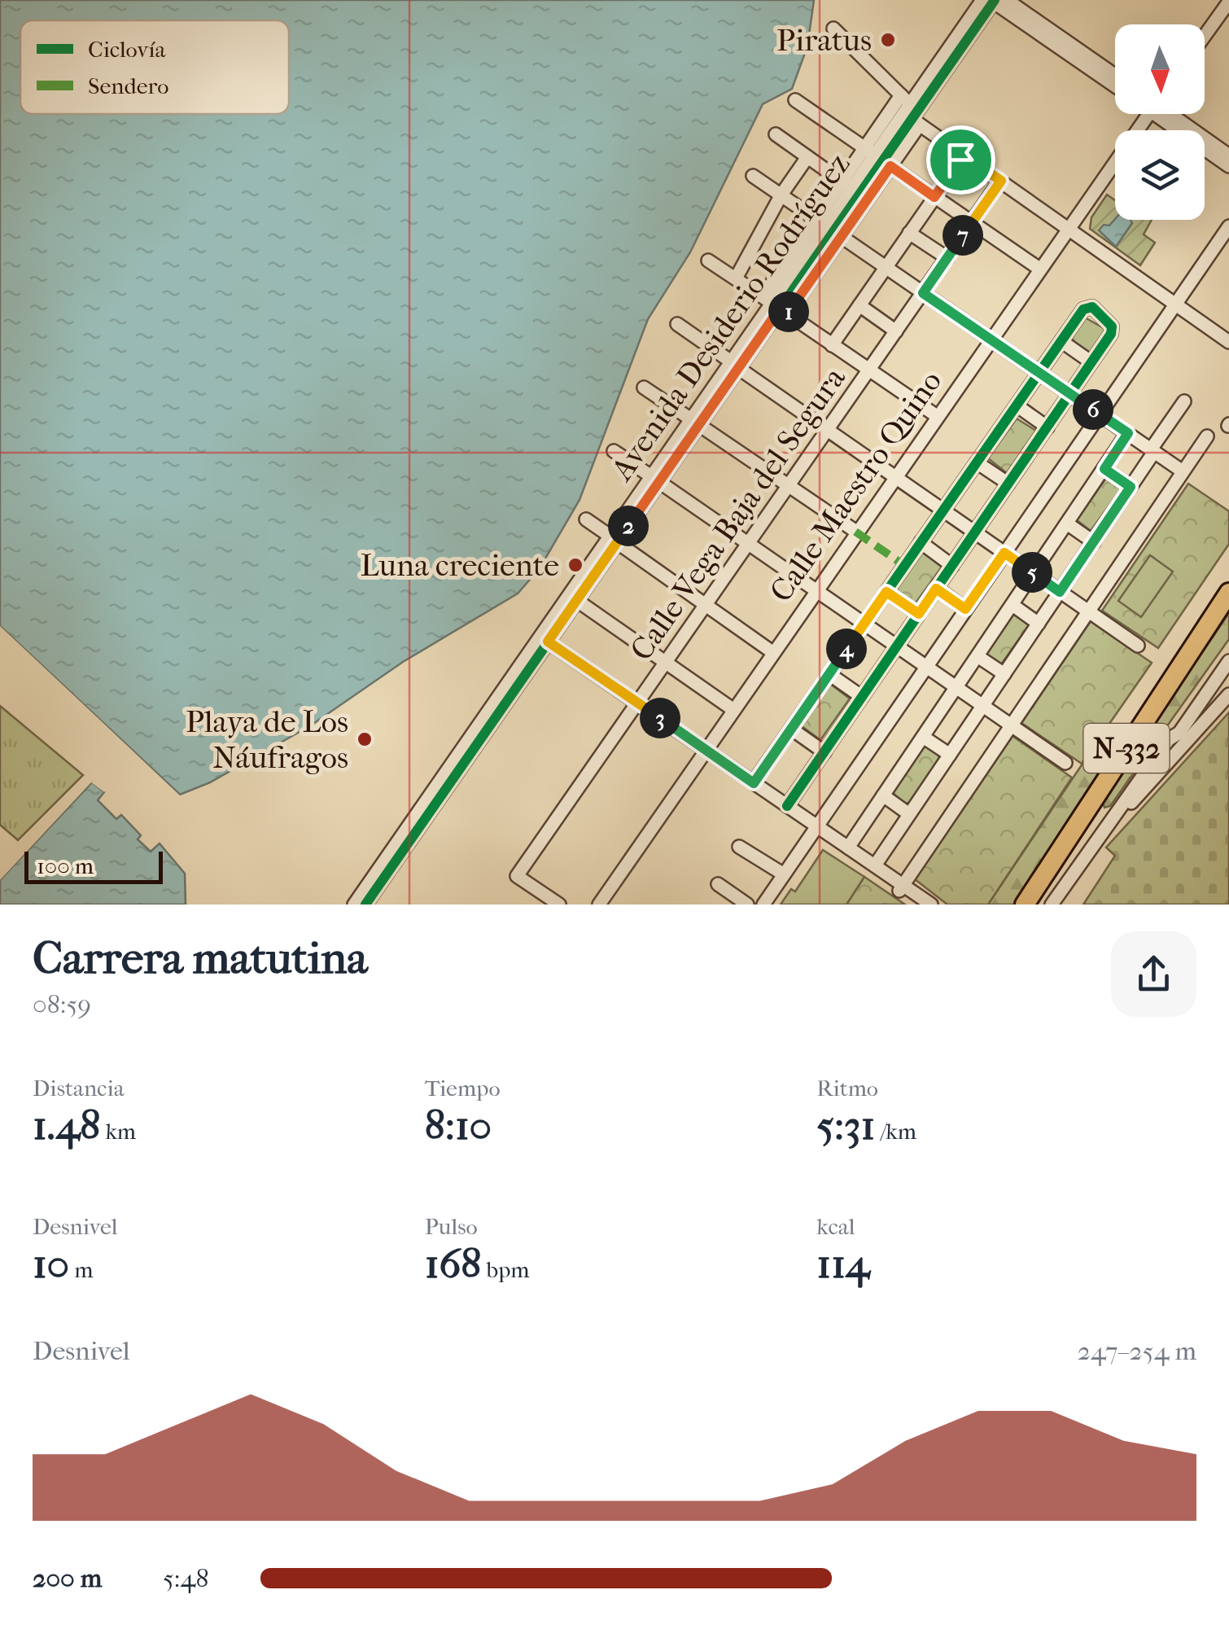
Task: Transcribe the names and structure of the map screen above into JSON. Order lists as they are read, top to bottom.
{
  "streets": {
    "highway": ["N-332"],
    "street": ["Avenida Desiderio Rodríguez", "Calle Maestro Quino", "Calle Vega Baja del Segura"]
  },
  "places": ["Piratus", "Luna creciente", "Playa de Los Náufragos"],
  "legend": ["Ciclovía", "Sendero"],
  "scale_bar": "100 m",
  "north": "bottom",
  "page": {
    "pins": [
      "7",
      "1",
      "6",
      "2",
      "5",
      "4",
      "3"
    ],
    "scale": "100 m",
    "heading": ["Carrera matutina", "08:59"],
    "stats": [
      ["Distancia", "1.48 km"],
      ["Tiempo", "8:10"],
      ["Ritmo", "5:31 /km"],
      ["Desnivel", "10 m"],
      ["Pulso", "168 bpm"],
      ["kcal", "114"]
    ],
    "chart": ["Desnivel", "247–254 m"],
    "list": [
      {
        "name": "200 m",
        "note": "5:48"
      }
    ]
  }
}
